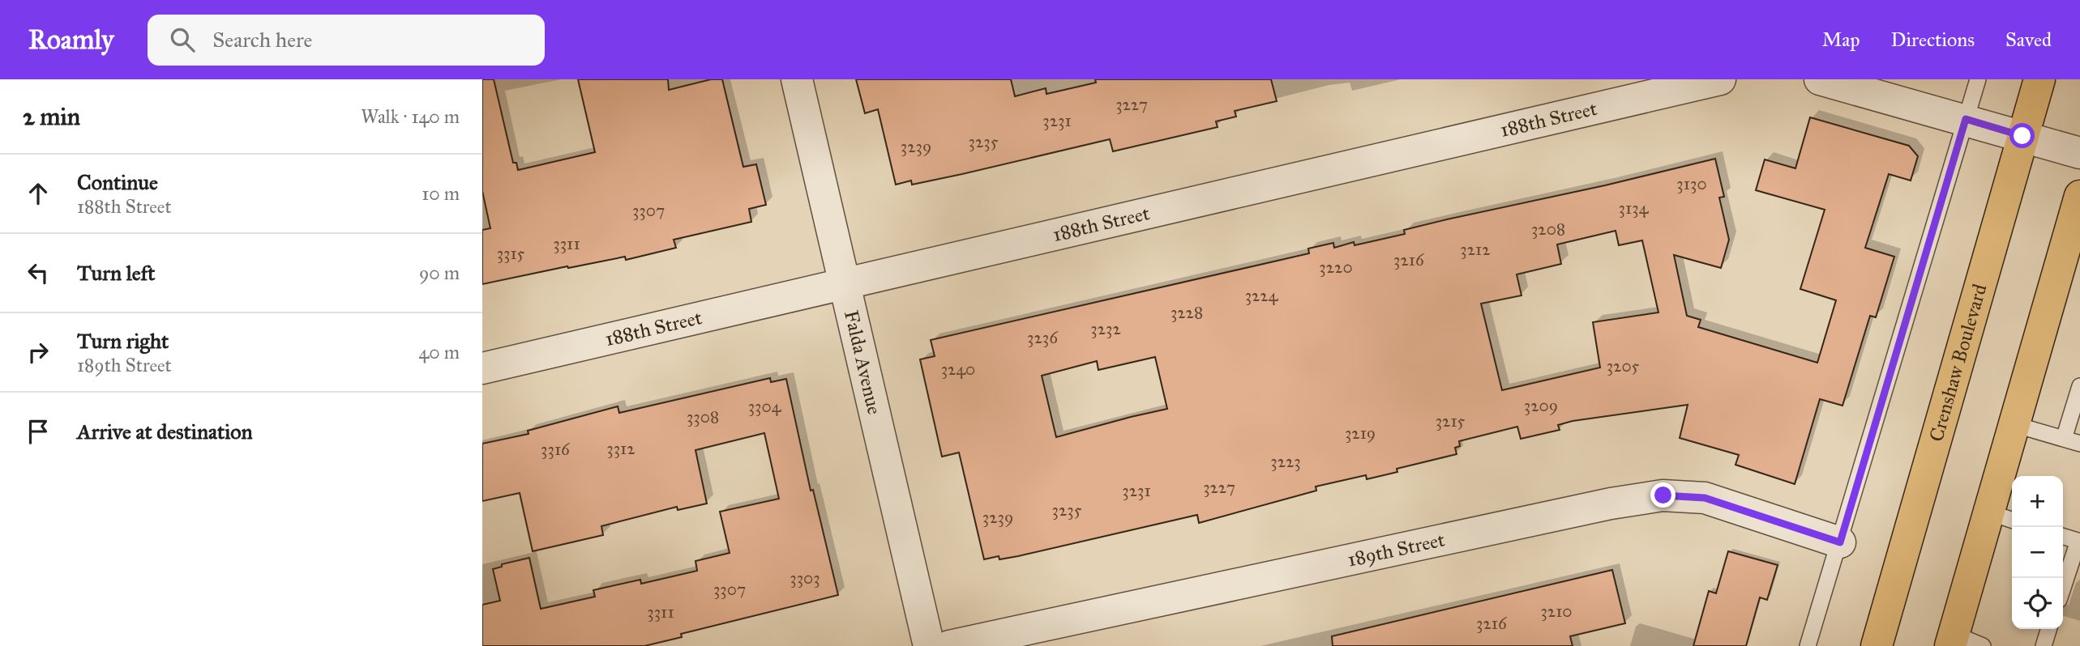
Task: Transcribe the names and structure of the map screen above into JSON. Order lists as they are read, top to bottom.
{
  "streets": {
    "main road": ["Crenshaw Boulevard"],
    "street": ["188th Street", "Falda Avenue", "189th Street"]
  },
  "crossings": [
    ["188th Street", "Falda Avenue"]
  ],
  "house_numbers": [
    "3227",
    "3231",
    "3235",
    "3239",
    "3130",
    "3134",
    "3307",
    "3208",
    "3311",
    "3212",
    "3315",
    "3216",
    "3220",
    "3224",
    "3228",
    "3232",
    "3236",
    "3205",
    "3240",
    "3209",
    "3304",
    "3308",
    "3215",
    "3219",
    "3312",
    "3316",
    "3223",
    "3227",
    "3231",
    "3235",
    "3239",
    "3303",
    "3307",
    "3210",
    "3311",
    "3216"
  ],
  "page": {
    "header": "Roamly",
    "search": "Search here",
    "nav": ["Map", "Directions", "Saved"],
    "heading": ["2 min", "Walk · 140 m"],
    "list": [
      ["Continue", "188th Street", "10 m"],
      ["Turn left", "90 m"],
      ["Turn right", "189th Street", "40 m"],
      "Arrive at destination"
    ],
    "map_buttons": ["+", "−"]
  }
}
